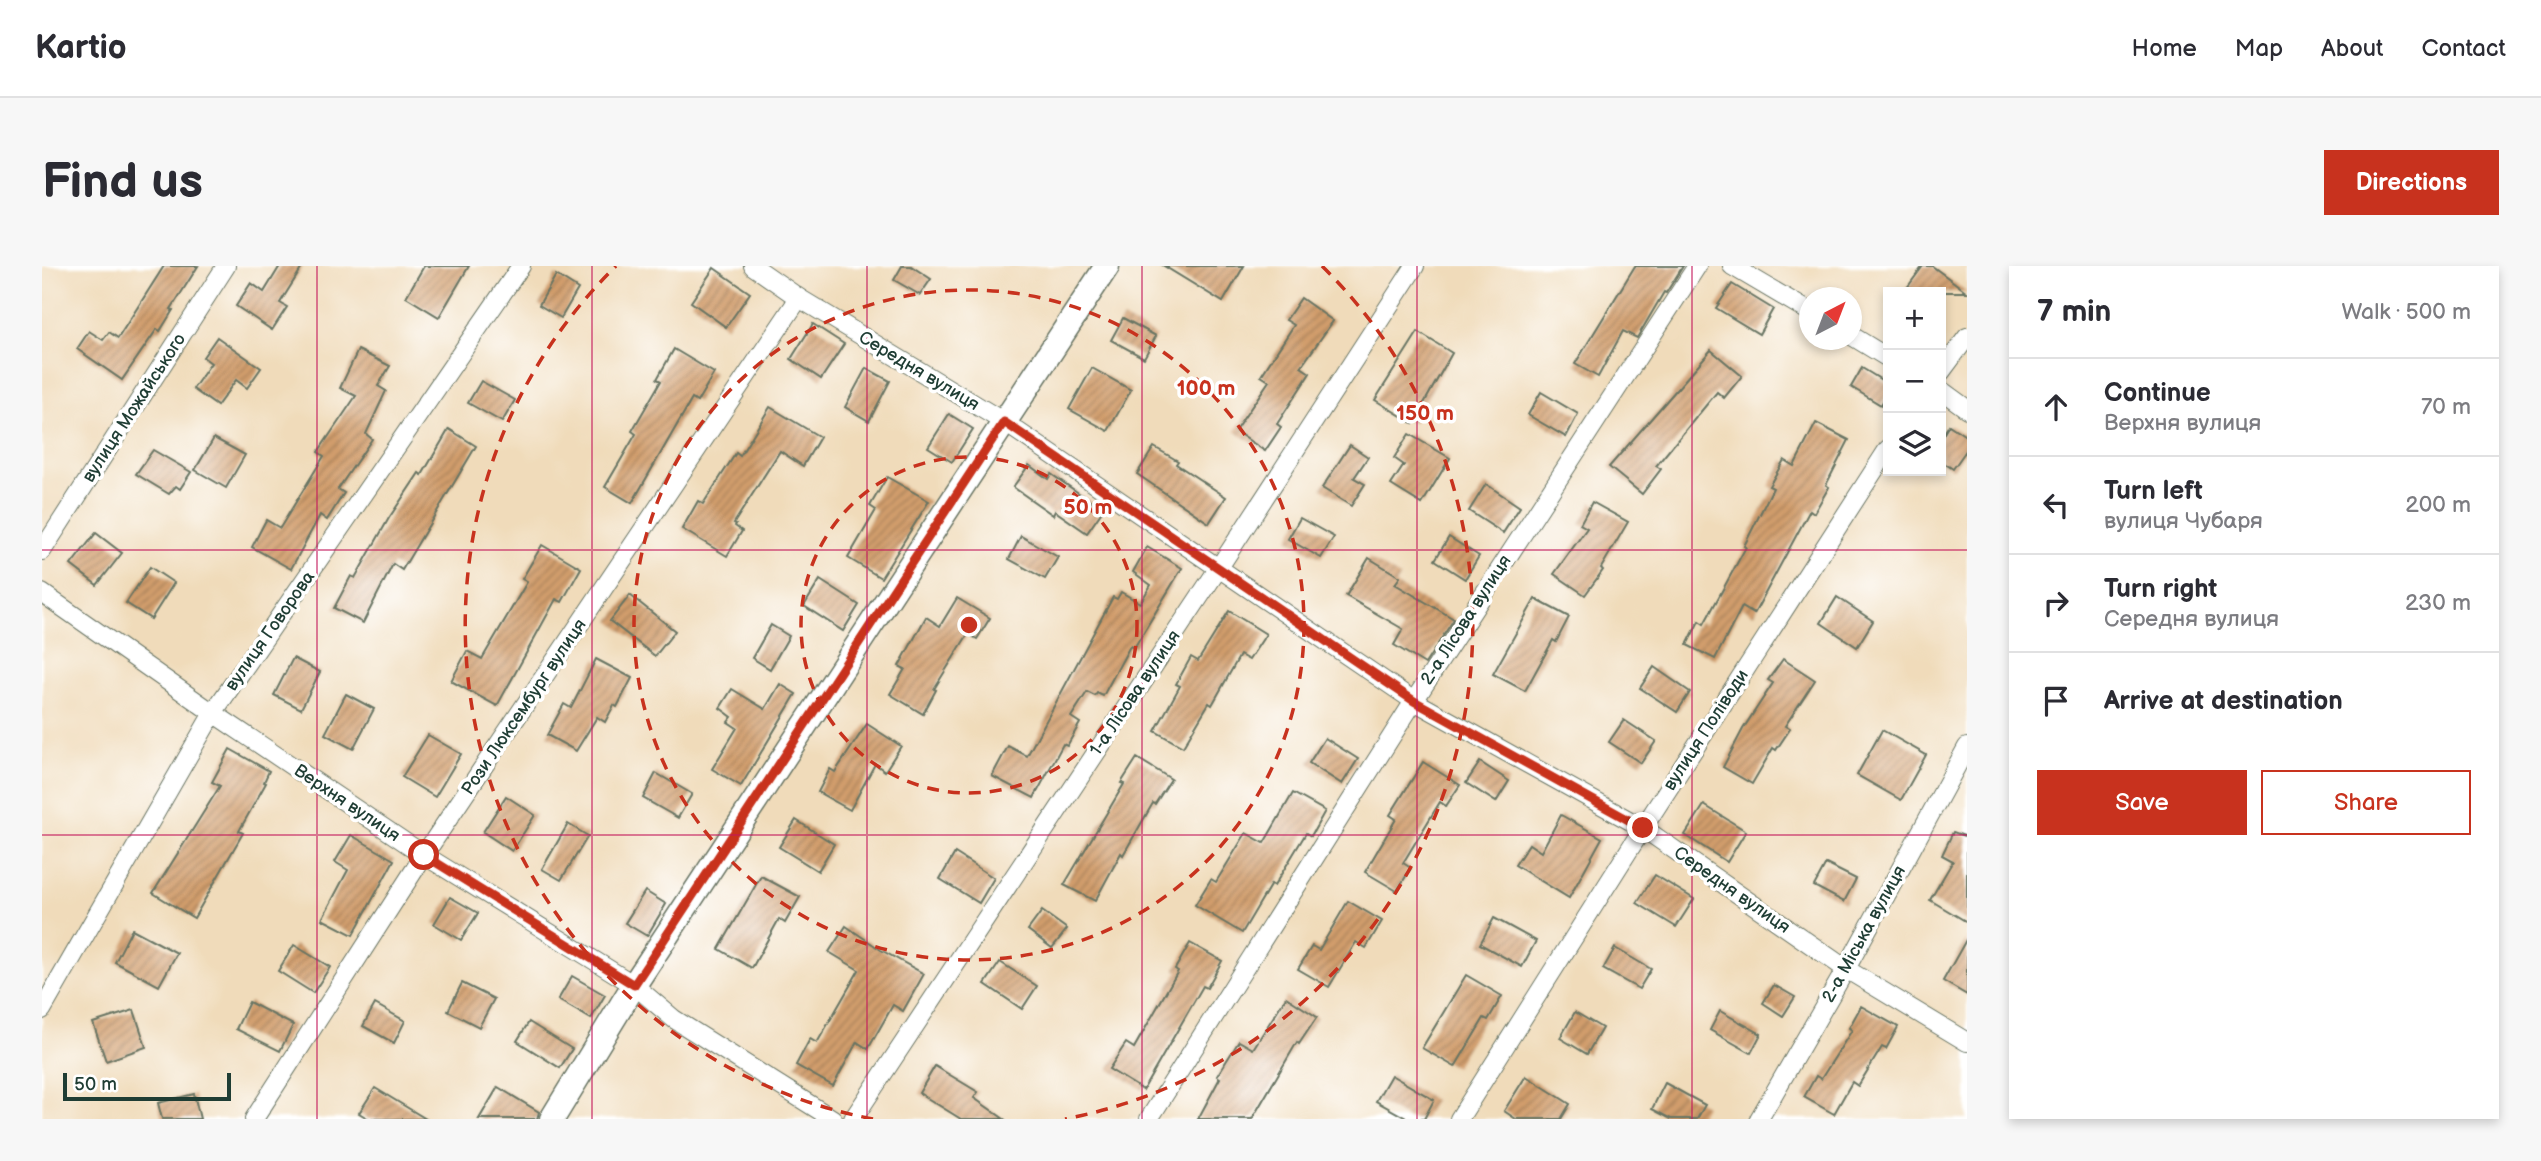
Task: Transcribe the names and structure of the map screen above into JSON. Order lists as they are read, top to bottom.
{
  "streets": {
    "street": [
      "Середня вулиця",
      "вулиця Можайського",
      "2-а Лісова вулиця",
      "вулиця Говорова",
      "1-а Лісова вулиця",
      "Рози Люксембург вулиця",
      "вулиця Поліводи",
      "Верхня вулиця",
      "2-а Міська вулиця"
    ]
  },
  "crossings": [
    ["Середня вулиця", "2-а Лісова вулиця"],
    ["Середня вулиця", "1-а Лісова вулиця"],
    ["Середня вулиця", "Рози Люксембург вулиця"],
    ["Середня вулиця", "вулиця Поліводи"],
    ["Середня вулиця", "2-а Міська вулиця"],
    ["вулиця Говорова", "Верхня вулиця"],
    ["Рози Люксембург вулиця", "Верхня вулиця"]
  ],
  "scale_bar": "50 m",
  "north": "top right",
  "page": {
    "header": "Kartio",
    "nav": [
      "Home",
      "Map",
      "About",
      "Contact"
    ],
    "buttons": [
      "Directions",
      ["Save", "Share"]
    ],
    "title": "Find us",
    "heading": ["7 min", "Walk · 500 m"],
    "map_buttons": ["+", "−"],
    "list": [
      ["Continue", "Верхня вулиця", "70 m"],
      ["Turn left", "вулиця Чубаря", "200 m"],
      ["Turn right", "Середня вулиця", "230 m"],
      "Arrive at destination"
    ],
    "scale": "50 m"
  },
  "rings": ["100 m", "150 m", "50 m"]
}
